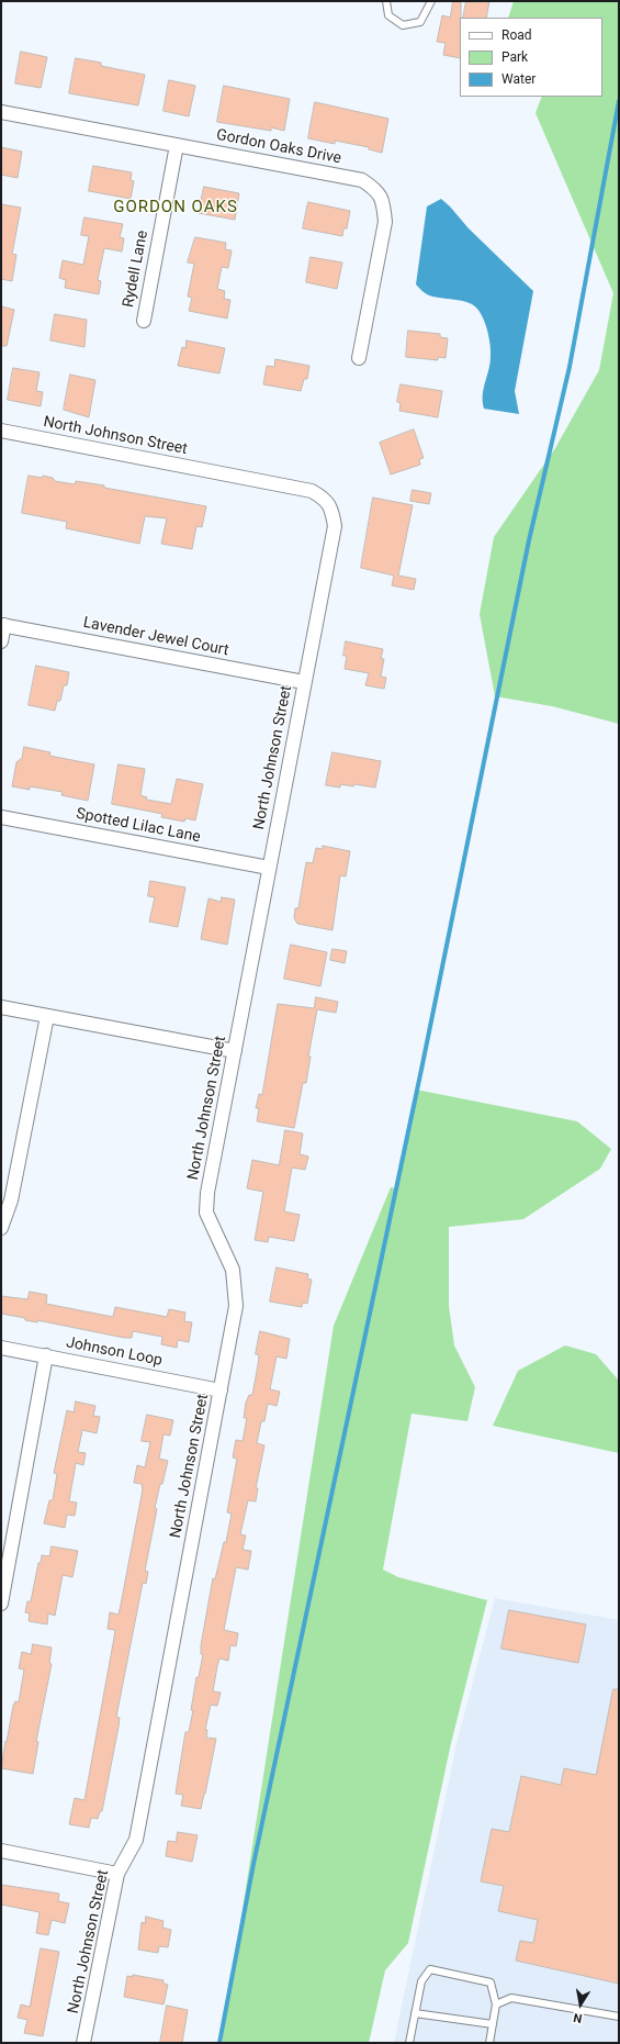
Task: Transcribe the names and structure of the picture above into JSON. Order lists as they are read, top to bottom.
{
  "streets": {
    "street": [
      "Gordon Oaks Drive",
      "Rydell Lane",
      "North Johnson Street",
      "Lavender Jewel Court",
      "Spotted Lilac Lane",
      "Johnson Loop"
    ]
  },
  "crossings": [
    ["Gordon Oaks Drive", "Rydell Lane"],
    ["North Johnson Street", "Lavender Jewel Court"],
    ["North Johnson Street", "Spotted Lilac Lane"],
    ["North Johnson Street", "Johnson Loop"]
  ],
  "districts": ["GORDON OAKS"],
  "legend": ["Road", "Park", "Water"],
  "north": "bottom"
}
